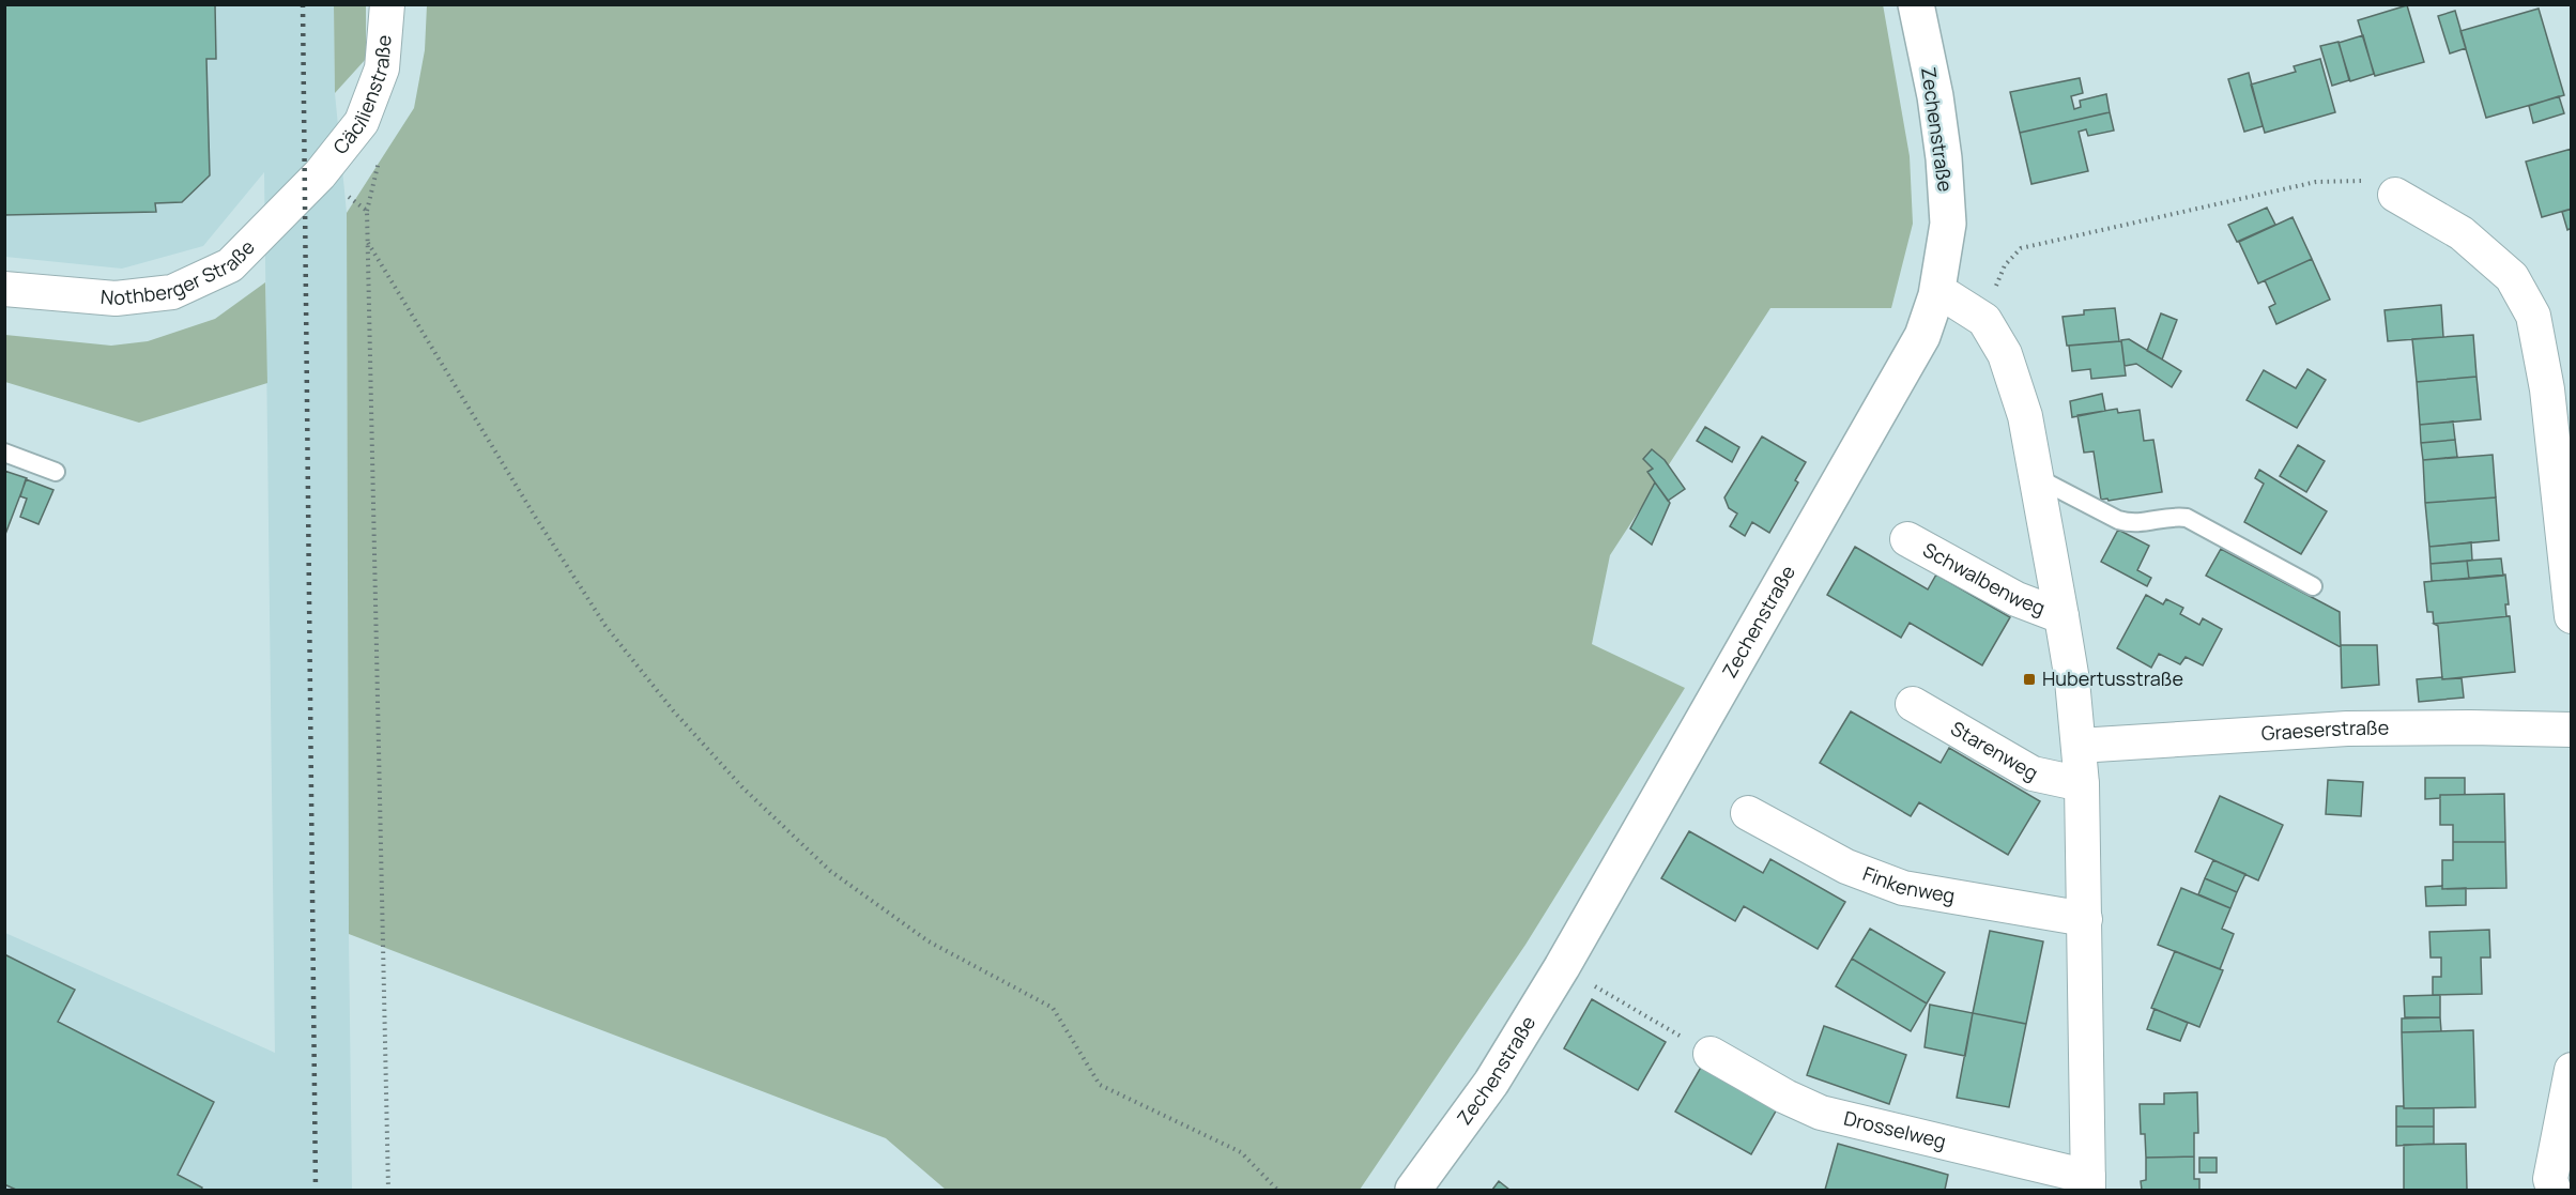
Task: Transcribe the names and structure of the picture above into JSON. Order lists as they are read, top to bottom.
{
  "streets": {
    "main road": ["Zechenstraße"],
    "street": [
      "Cäcilienstraße",
      "Nothberger Straße",
      "Schwalbenweg",
      "Graeserstraße",
      "Starenweg",
      "Finkenweg",
      "Drosselweg"
    ]
  },
  "crossings": [
    ["Cäcilienstraße", "Nothberger Straße"]
  ],
  "places": {
    "transit": ["Hubertusstraße"]
  }
}
